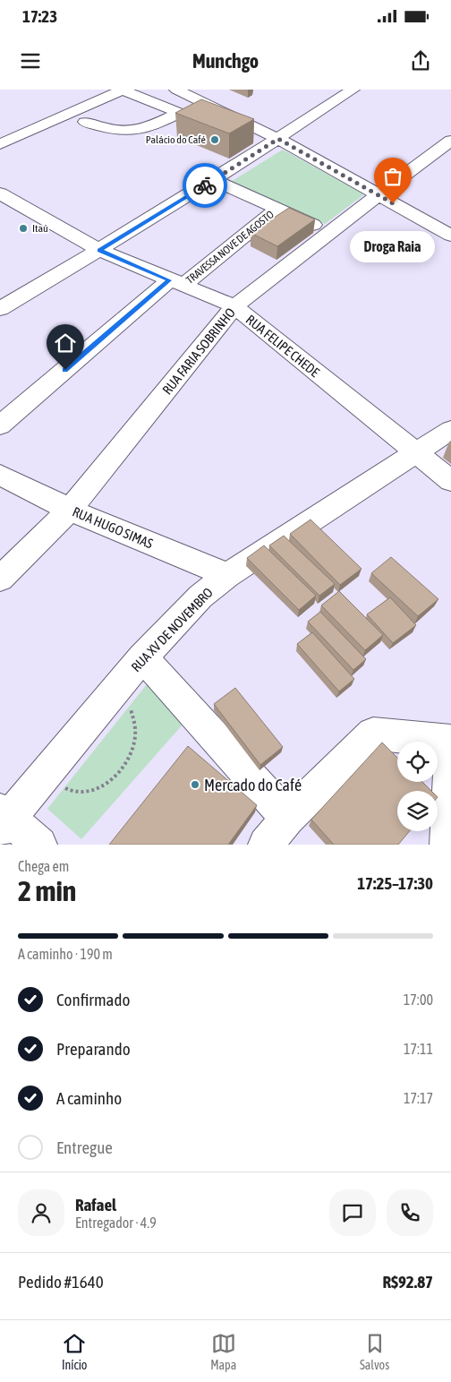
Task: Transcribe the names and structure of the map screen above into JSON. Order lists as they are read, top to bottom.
{
  "streets": {
    "street": [
      "TRAVESSA NOVE DE AGOSTO",
      "RUA FELIPE CHEDE",
      "RUA FARIA SOBRINHO",
      "RUA HUGO SIMAS",
      "RUA XV DE NOVEMBRO"
    ]
  },
  "crossings": [
    ["TRAVESSA NOVE DE AGOSTO", "RUA FELIPE CHEDE"],
    ["RUA FELIPE CHEDE", "RUA FARIA SOBRINHO"],
    ["RUA FELIPE CHEDE", "RUA XV DE NOVEMBRO"],
    ["RUA FARIA SOBRINHO", "RUA HUGO SIMAS"],
    ["RUA HUGO SIMAS", "RUA XV DE NOVEMBRO"]
  ],
  "places": [
    "Palácio do Café",
    "Droga Raia",
    "Itaú",
    "Mercado do Café"
  ],
  "page": {
    "status": "17:23",
    "header": "Munchgo",
    "bubble": "Droga Raia",
    "heading": ["2 min", "Chega em", "17:25–17:30"],
    "panel": [
      "Rafael",
      "Entregador · 4.9",
      "Pedido #1640",
      "R$92.87"
    ],
    "bar": "A caminho · 190 m",
    "list": [
      ["Confirmado", "17:00"],
      ["Preparando", "17:11"],
      ["A caminho", "17:17"],
      "Entregue"
    ],
    "tabs": ["Início", "Mapa", "Salvos"]
  }
}
